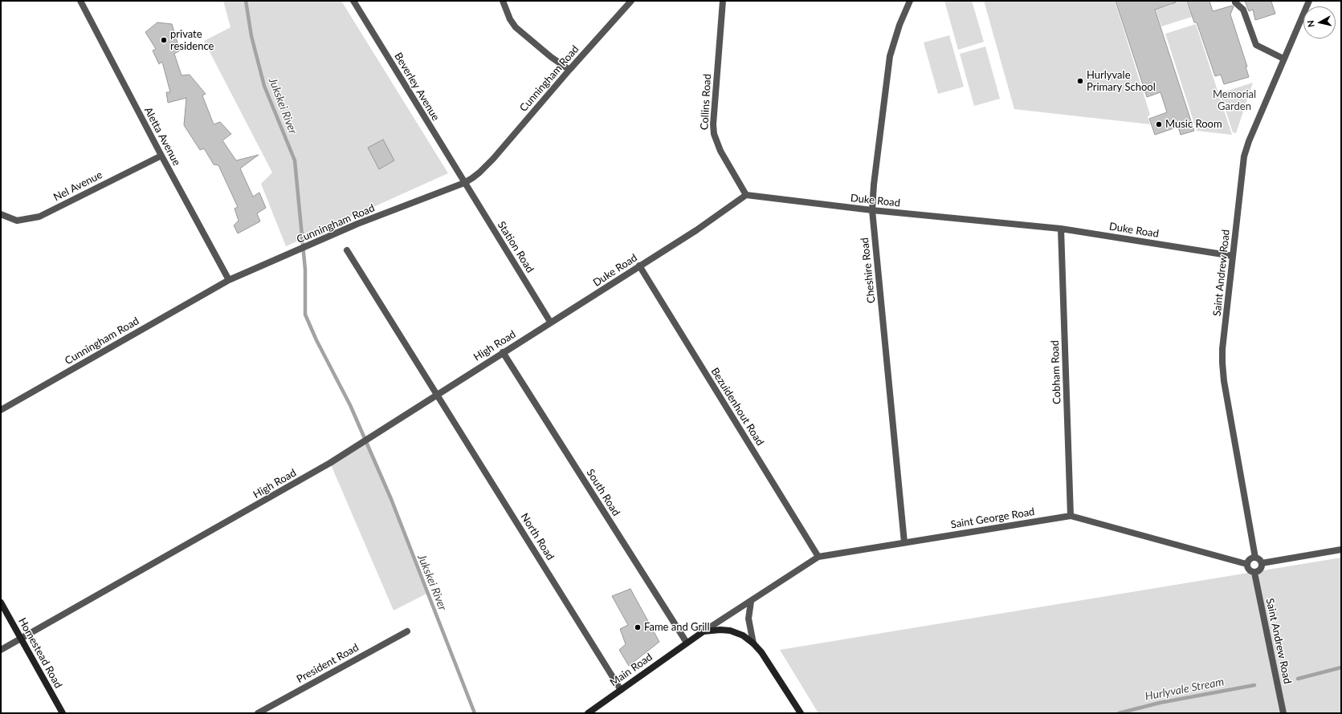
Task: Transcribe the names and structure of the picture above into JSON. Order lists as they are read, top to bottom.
{
  "streets": {
    "main road": ["Homestead Road", "Main Road"],
    "street": [
      "Cunningham Road",
      "Beverley Avenue",
      "Collins Road",
      "Aletta Avenue",
      "Nel Avenue",
      "Duke Road",
      "Station Road",
      "Cheshire Road",
      "Saint Andrew Road",
      "High Road",
      "Cobham Road",
      "Bezuidenhout Road",
      "South Road",
      "Saint George Road",
      "North Road",
      "President Road"
    ]
  },
  "crossings": [
    ["Cunningham Road", "Beverley Avenue"],
    ["Cunningham Road", "Aletta Avenue"],
    ["Cunningham Road", "Station Road"],
    ["Beverley Avenue", "Station Road"],
    ["Collins Road", "Duke Road"],
    ["Aletta Avenue", "Nel Avenue"],
    ["Duke Road", "Station Road"],
    ["Duke Road", "Cheshire Road"],
    ["Duke Road", "Saint Andrew Road"],
    ["Duke Road", "High Road"],
    ["Duke Road", "Cobham Road"],
    ["Duke Road", "Bezuidenhout Road"],
    ["Station Road", "High Road"],
    ["Cheshire Road", "Saint George Road"],
    ["Saint Andrew Road", "Saint George Road"],
    ["High Road", "South Road"],
    ["High Road", "North Road"],
    ["High Road", "Homestead Road"],
    ["Cobham Road", "Saint George Road"],
    ["Bezuidenhout Road", "Saint George Road"],
    ["South Road", "Main Road"],
    ["Saint George Road", "Main Road"],
    ["North Road", "Main Road"]
  ],
  "water": ["Jukskei River", "Hurlyvale Stream"],
  "parks": ["Memorial Garden"],
  "places": [
    "private residence",
    "Hurlyvale Primary School",
    "Music Room",
    "Fame and Grill"
  ],
  "north": "left"
}
